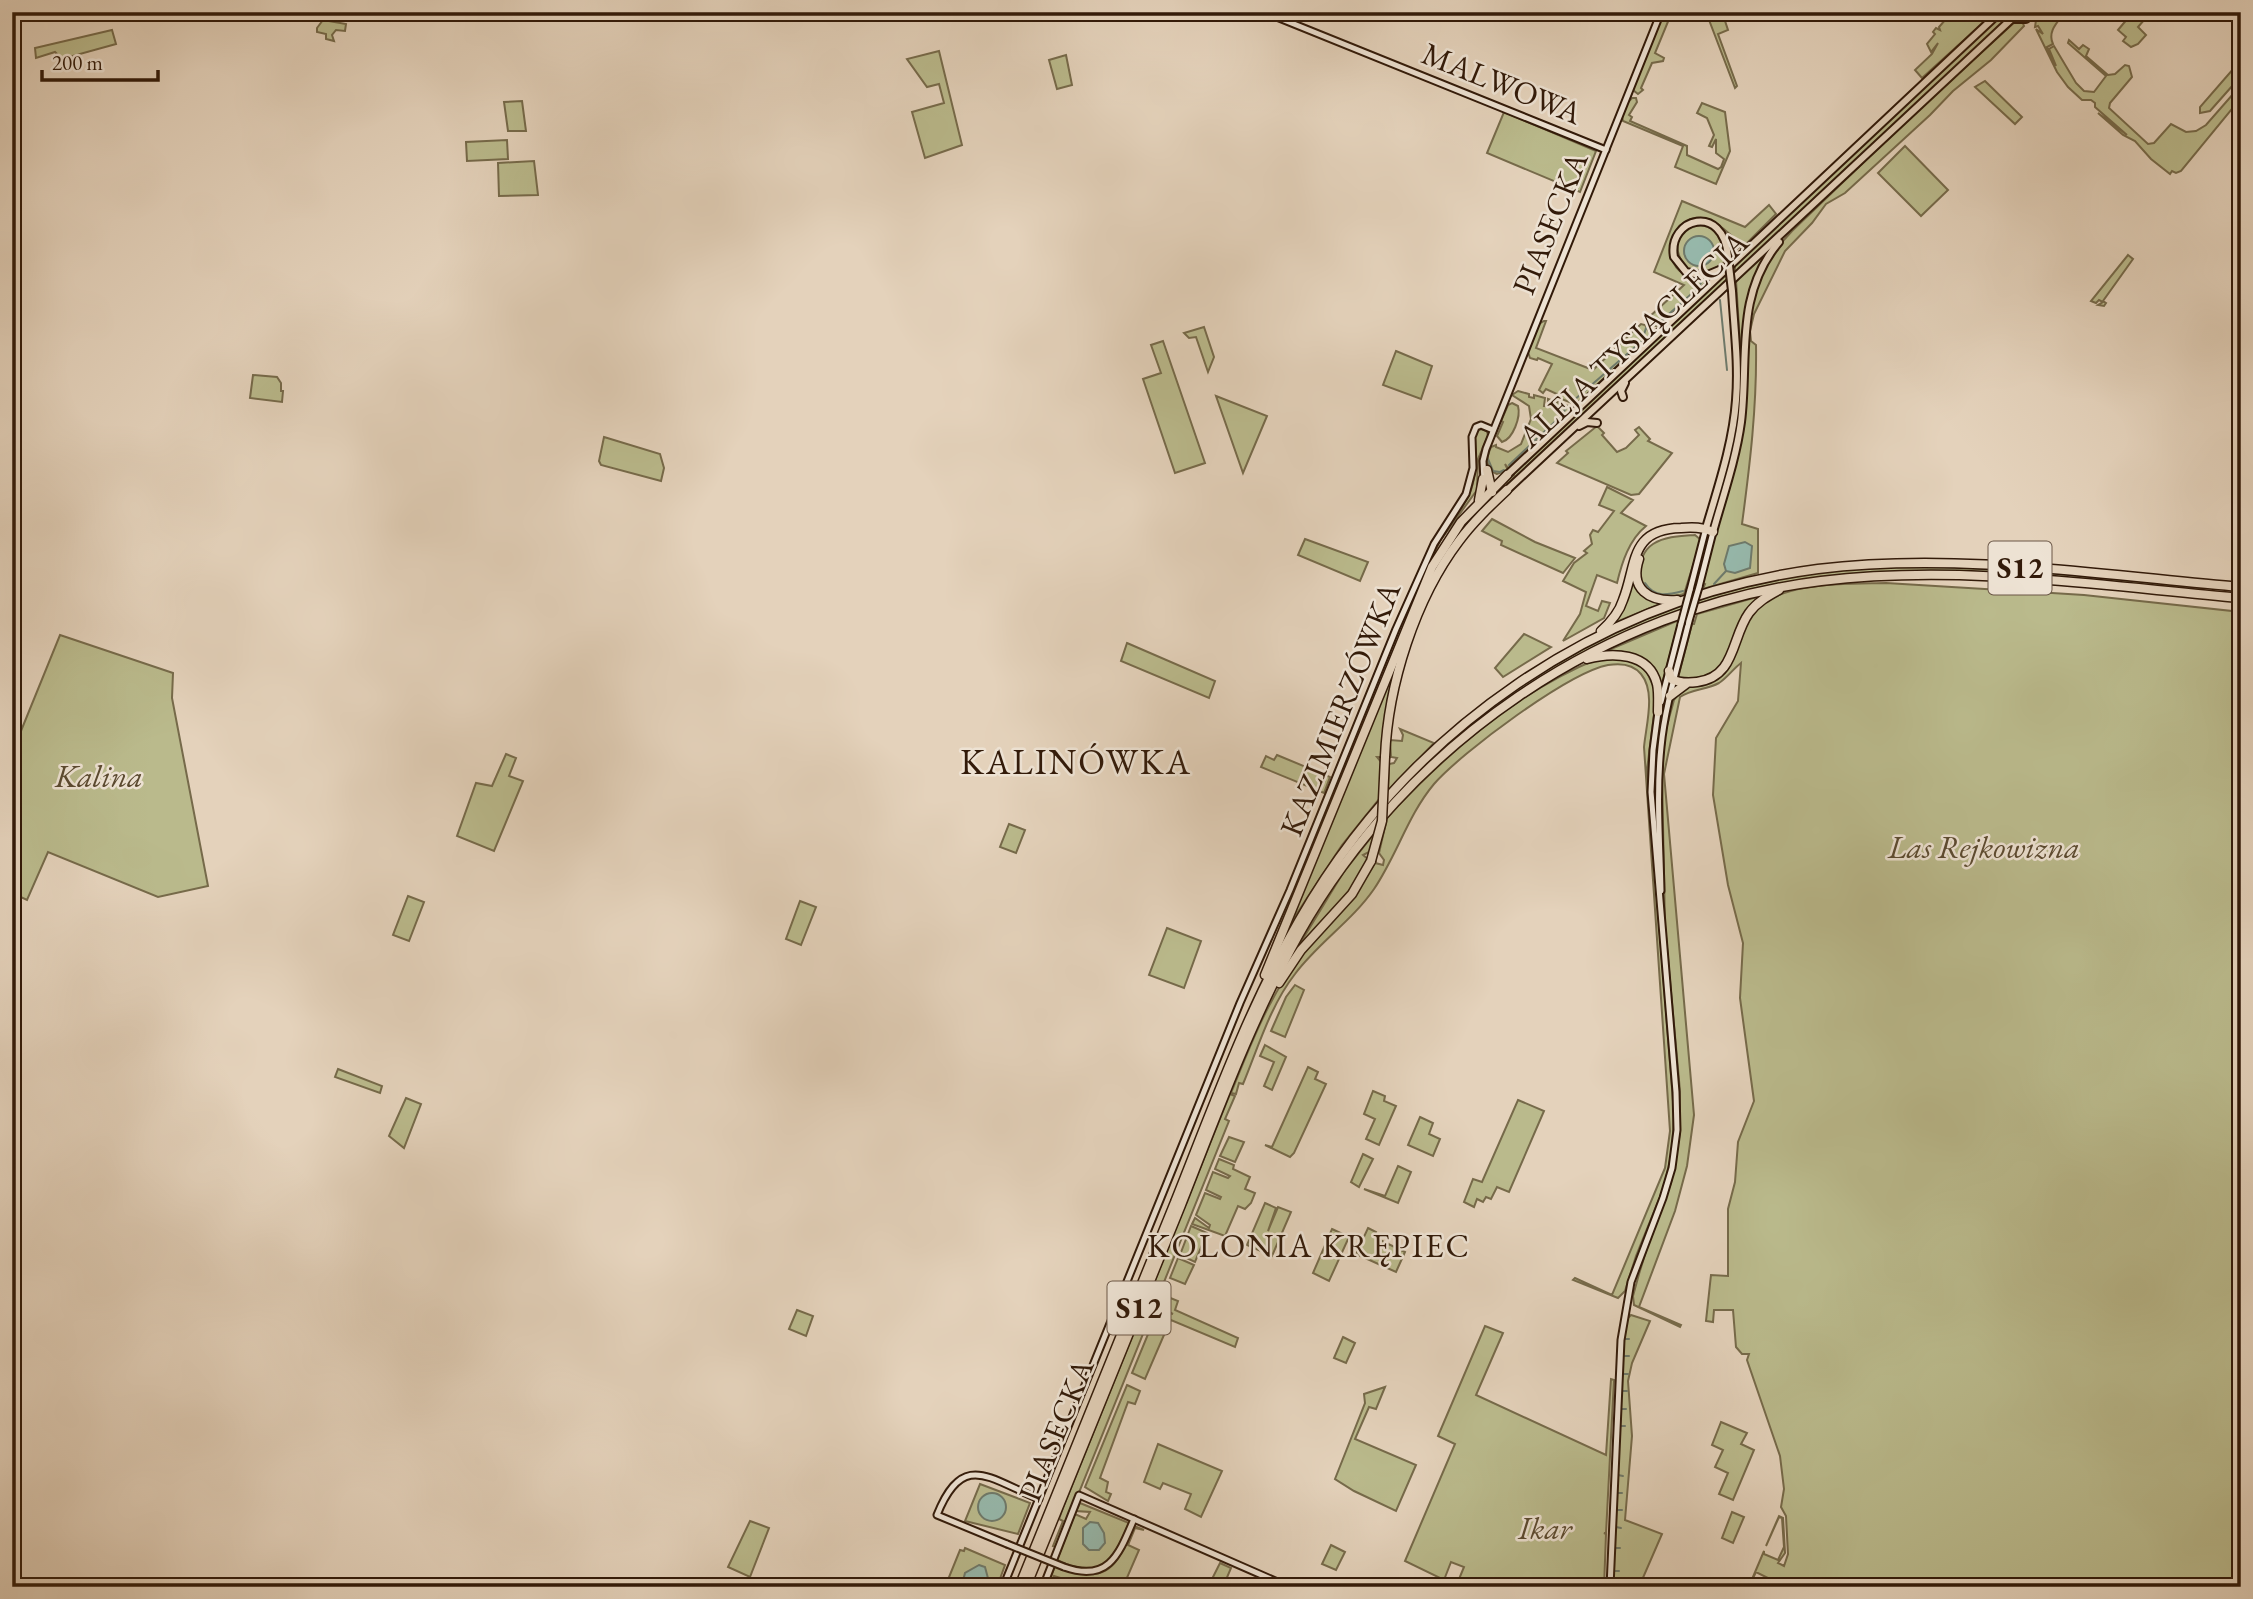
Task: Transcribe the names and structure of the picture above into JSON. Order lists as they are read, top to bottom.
{
  "streets": {
    "highway": ["PIASECKA", "S12"],
    "main road": ["ALEJA TYSIĄCLECIA"],
    "street": ["MALWOWA", "KAZIMIERZÓWKA"]
  },
  "crossings": [
    ["MALWOWA", "PIASECKA"],
    ["PIASECKA", "S12"],
    ["PIASECKA", "KAZIMIERZÓWKA"]
  ],
  "districts": ["KALINÓWKA", "KOLONIA KRĘPIEC"],
  "parks": ["Kalina", "Las Rejkowizna", "Ikar"],
  "scale_bar": "200 m"
}
